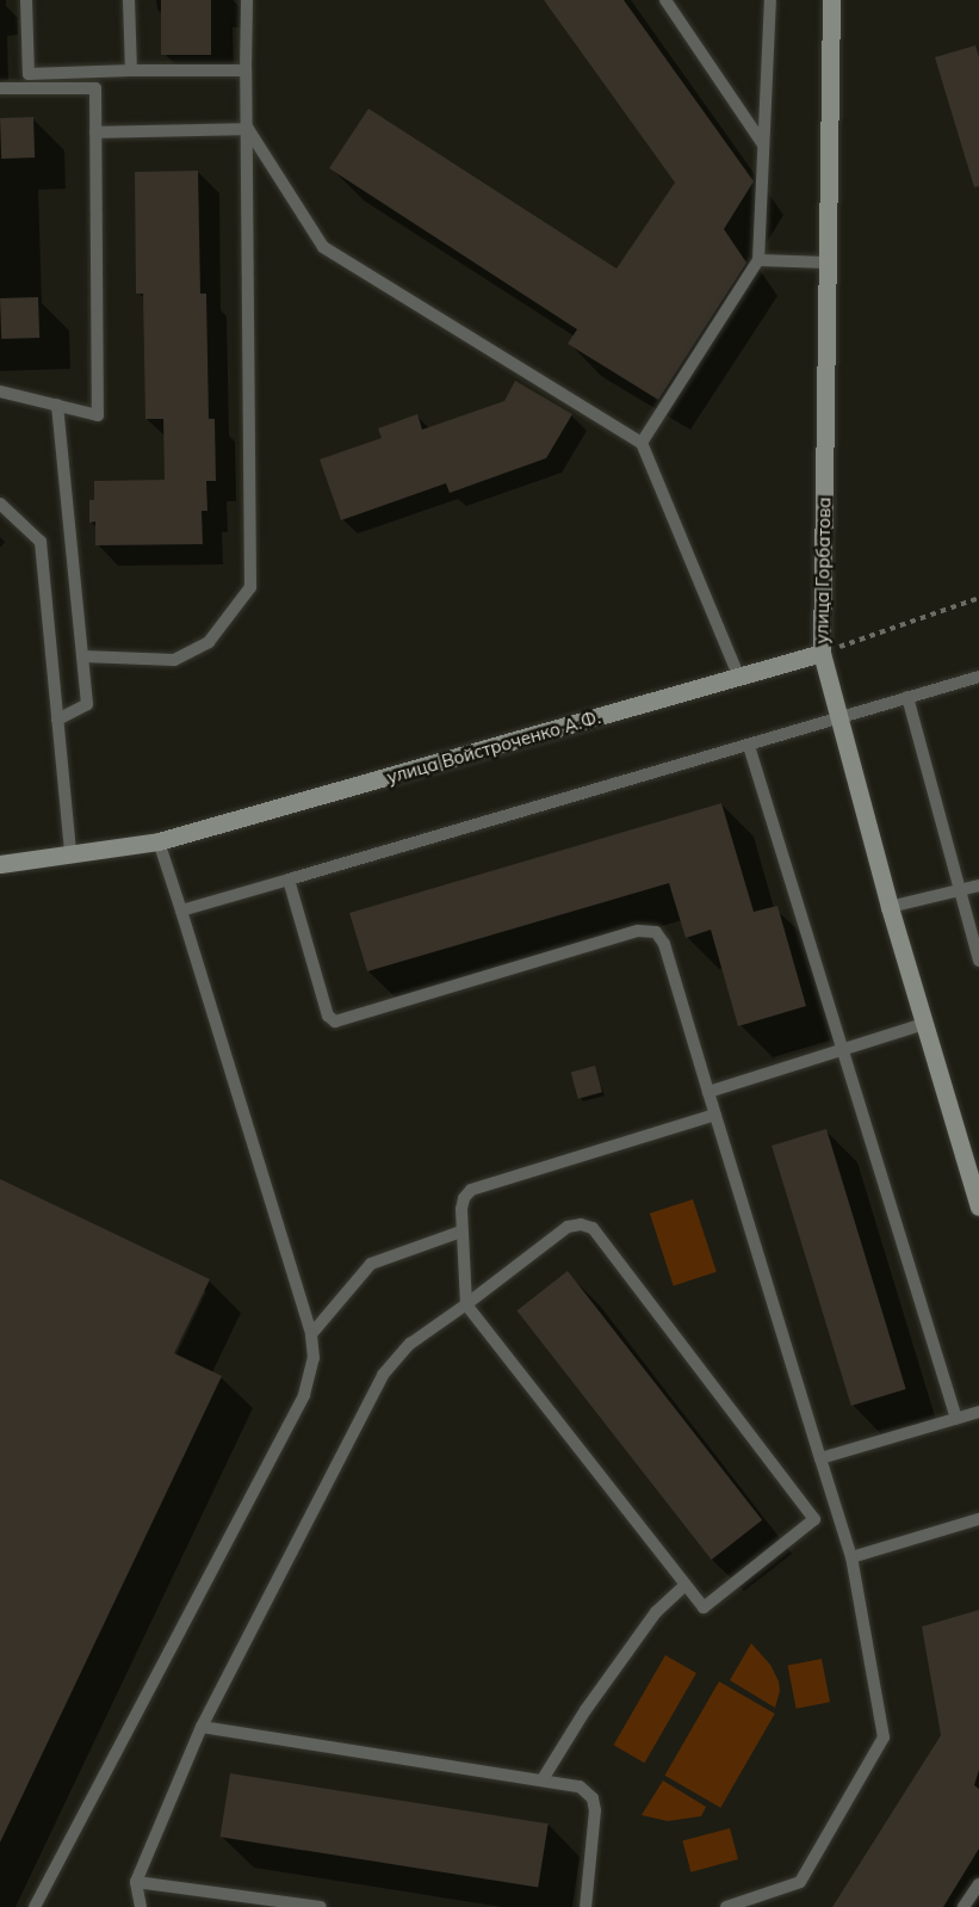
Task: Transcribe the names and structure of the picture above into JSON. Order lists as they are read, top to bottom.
{
  "streets": {
    "main road": ["улица Горбатова", "улица Войстроченко А.Ф."]
  },
  "crossings": [
    ["улица Горбатова", "улица Войстроченко А.Ф."]
  ]
}
